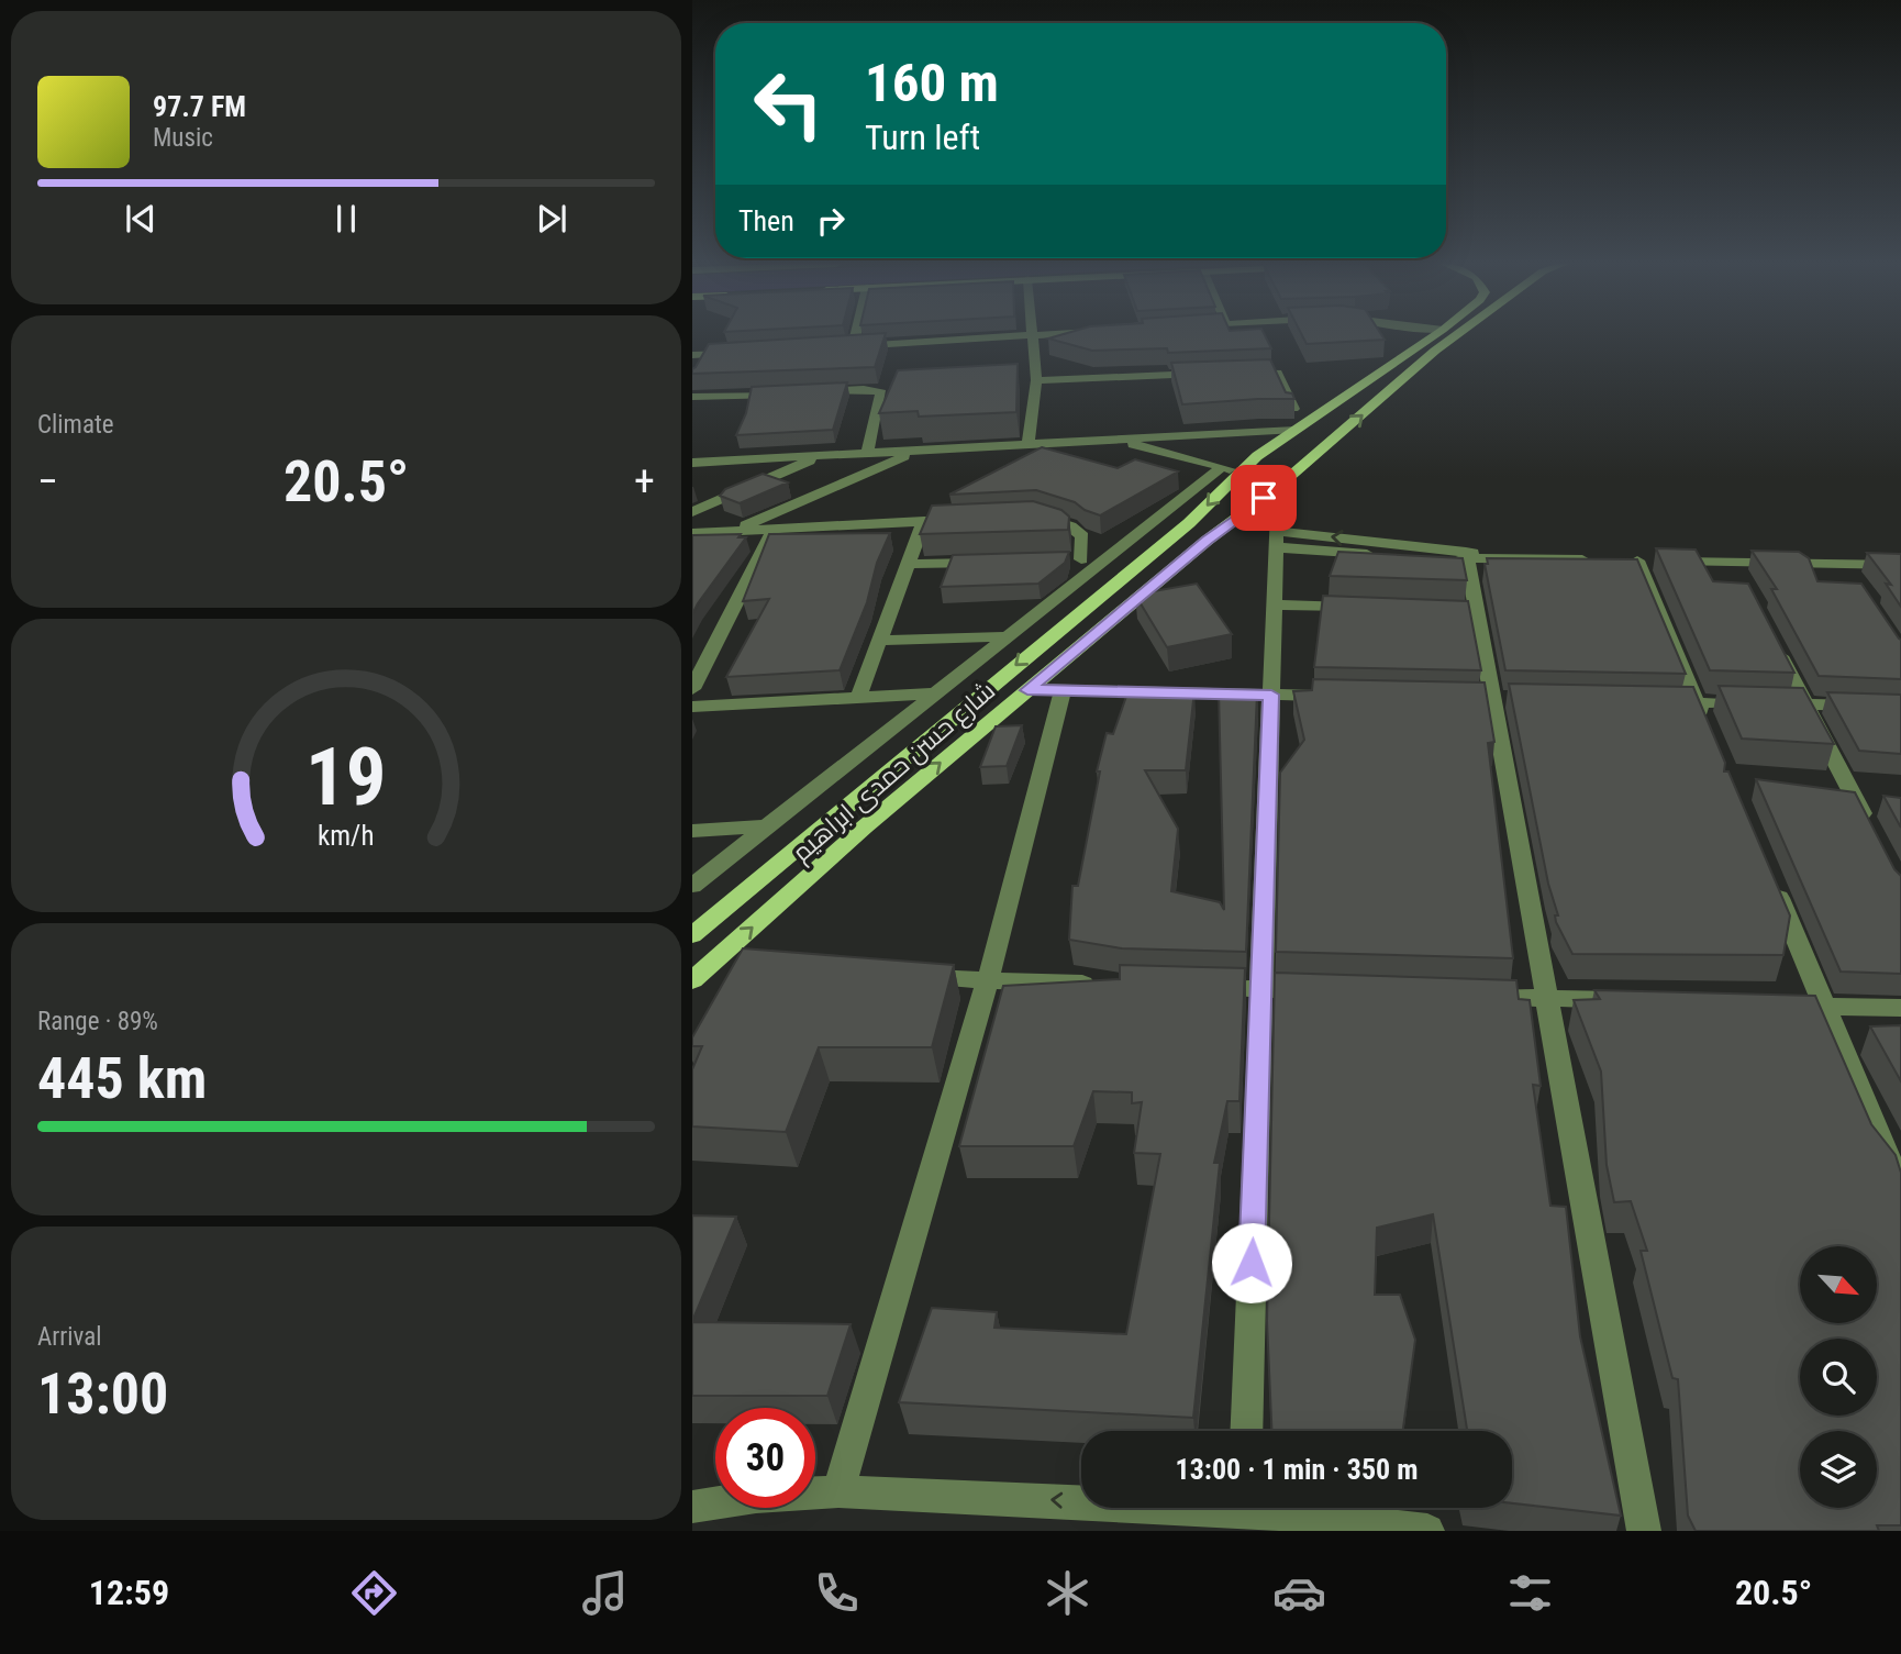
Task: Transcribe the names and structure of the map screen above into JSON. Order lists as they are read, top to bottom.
{
  "streets": {
    "main road": ["شارع حسن حمدى ابراهيم"]
  },
  "north": "bottom right",
  "page": {
    "turn": ["160 m", "Turn left"],
    "song": ["97.7 FM", "Music"],
    "then": "Then",
    "tile": [
      "Climate",
      ["Range · 89%", "445 km"],
      ["Arrival", "13:00"]
    ],
    "heat": ["−", "20.5°", "+"],
    "limit": "30",
    "trip": "13:00 · 1 min · 350 m",
    "tabs": ["12:59", "20.5°"],
    "gauge": ["19", "km/h"]
  }
}
